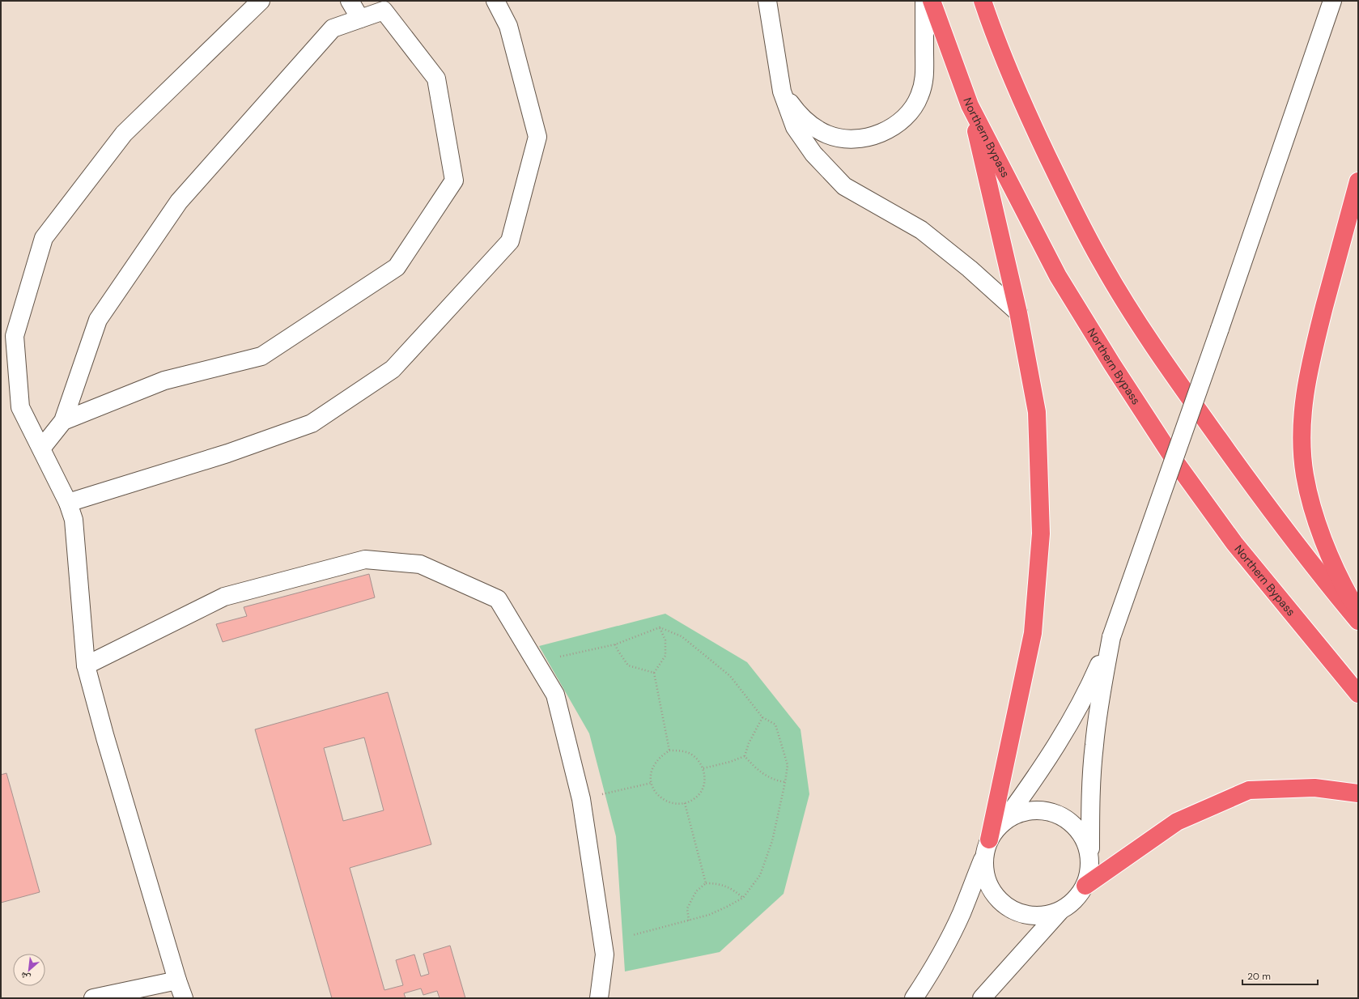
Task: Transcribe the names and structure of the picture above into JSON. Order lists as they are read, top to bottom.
{
  "streets": {
    "highway": ["Northern Bypass"]
  },
  "scale_bar": "20 m",
  "north": "bottom left"
}
